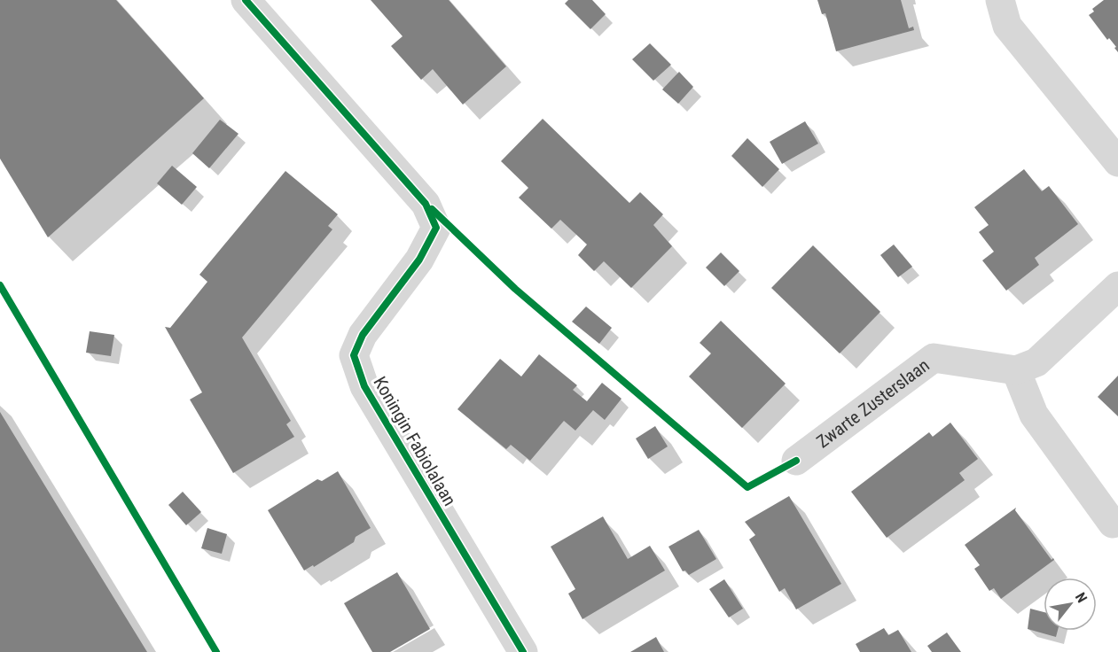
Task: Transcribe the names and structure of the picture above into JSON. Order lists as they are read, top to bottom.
{
  "streets": {
    "street": ["Zwarte Zusterslaan", "Koningin Fabiolalaan"]
  },
  "north": "top right"
}
